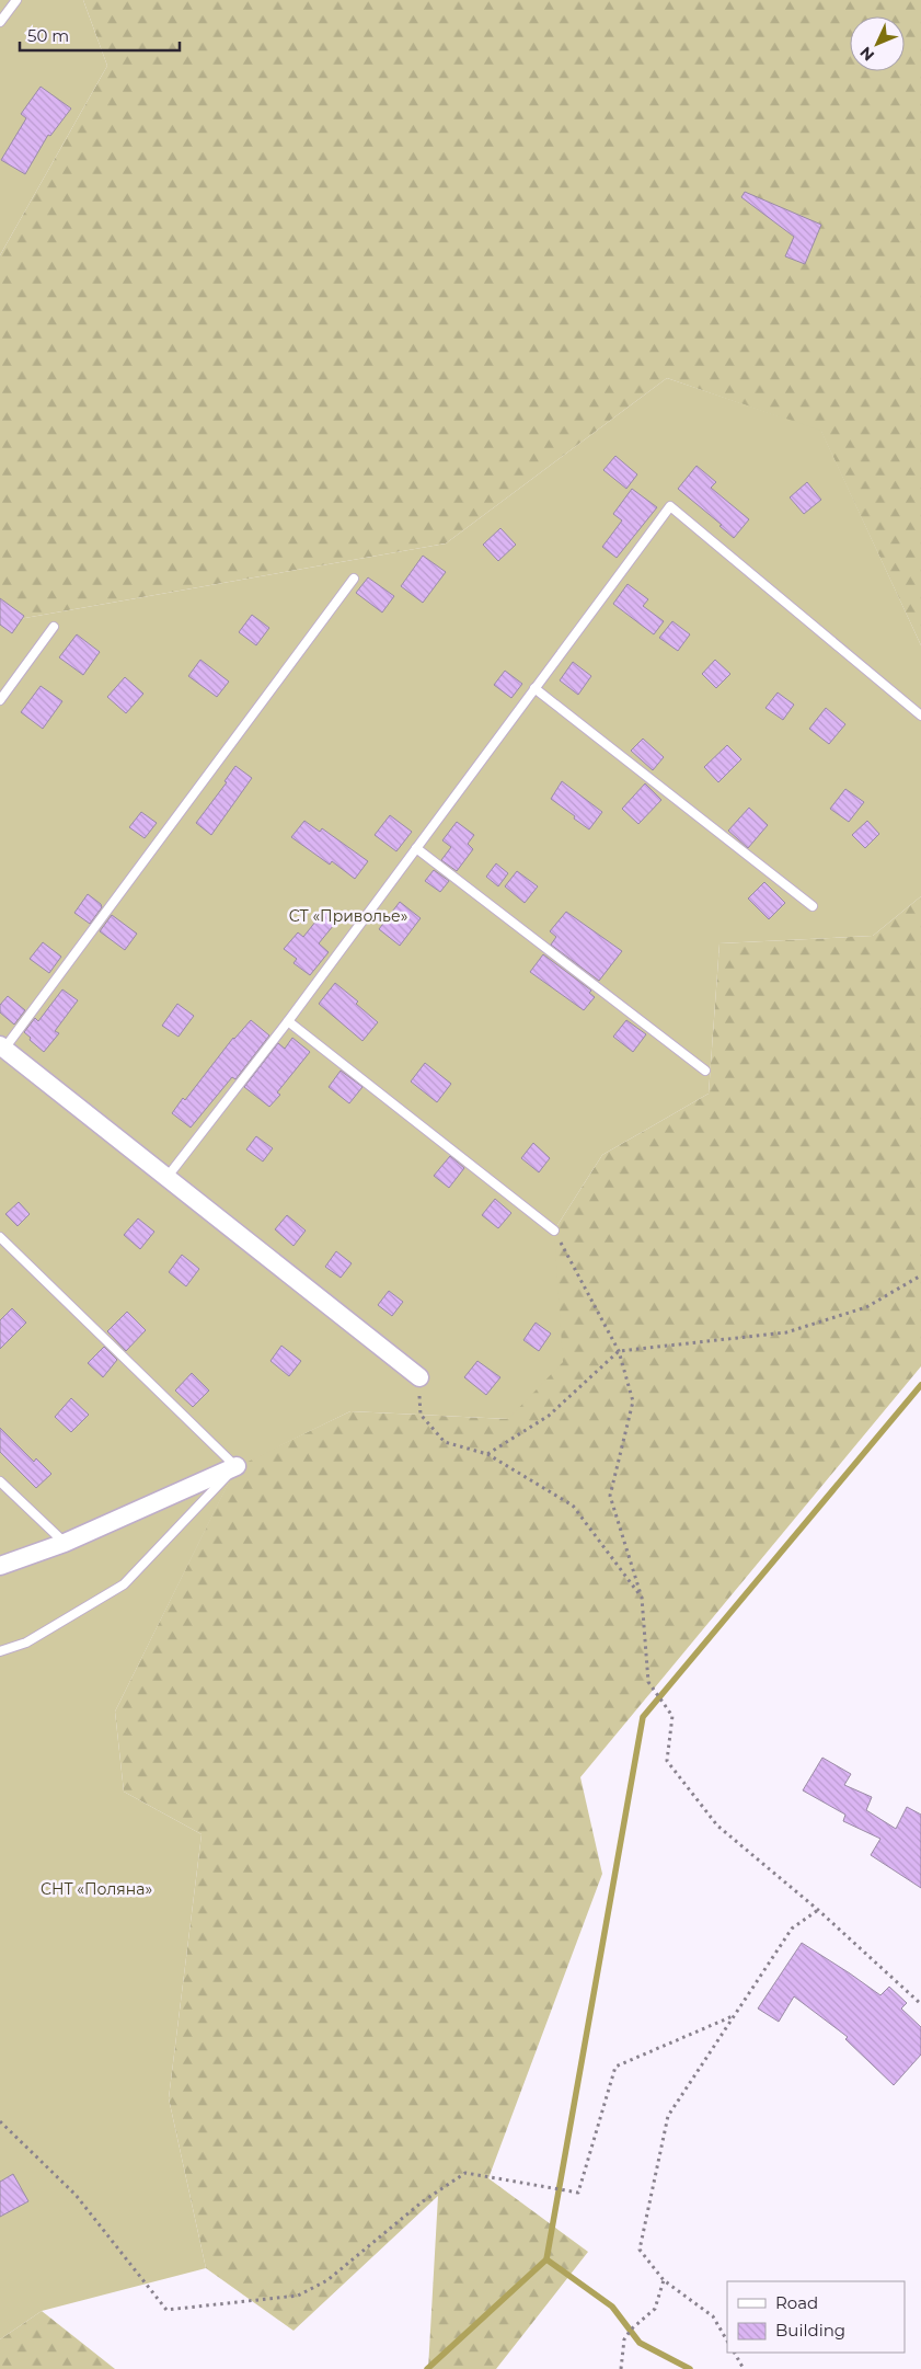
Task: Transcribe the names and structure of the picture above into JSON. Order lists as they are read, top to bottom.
{
  "parks": ["СТ «Приволье»", "СНТ «Поляна»"],
  "legend": ["Road", "Building"],
  "scale_bar": "50 m",
  "north": "bottom left"
}
